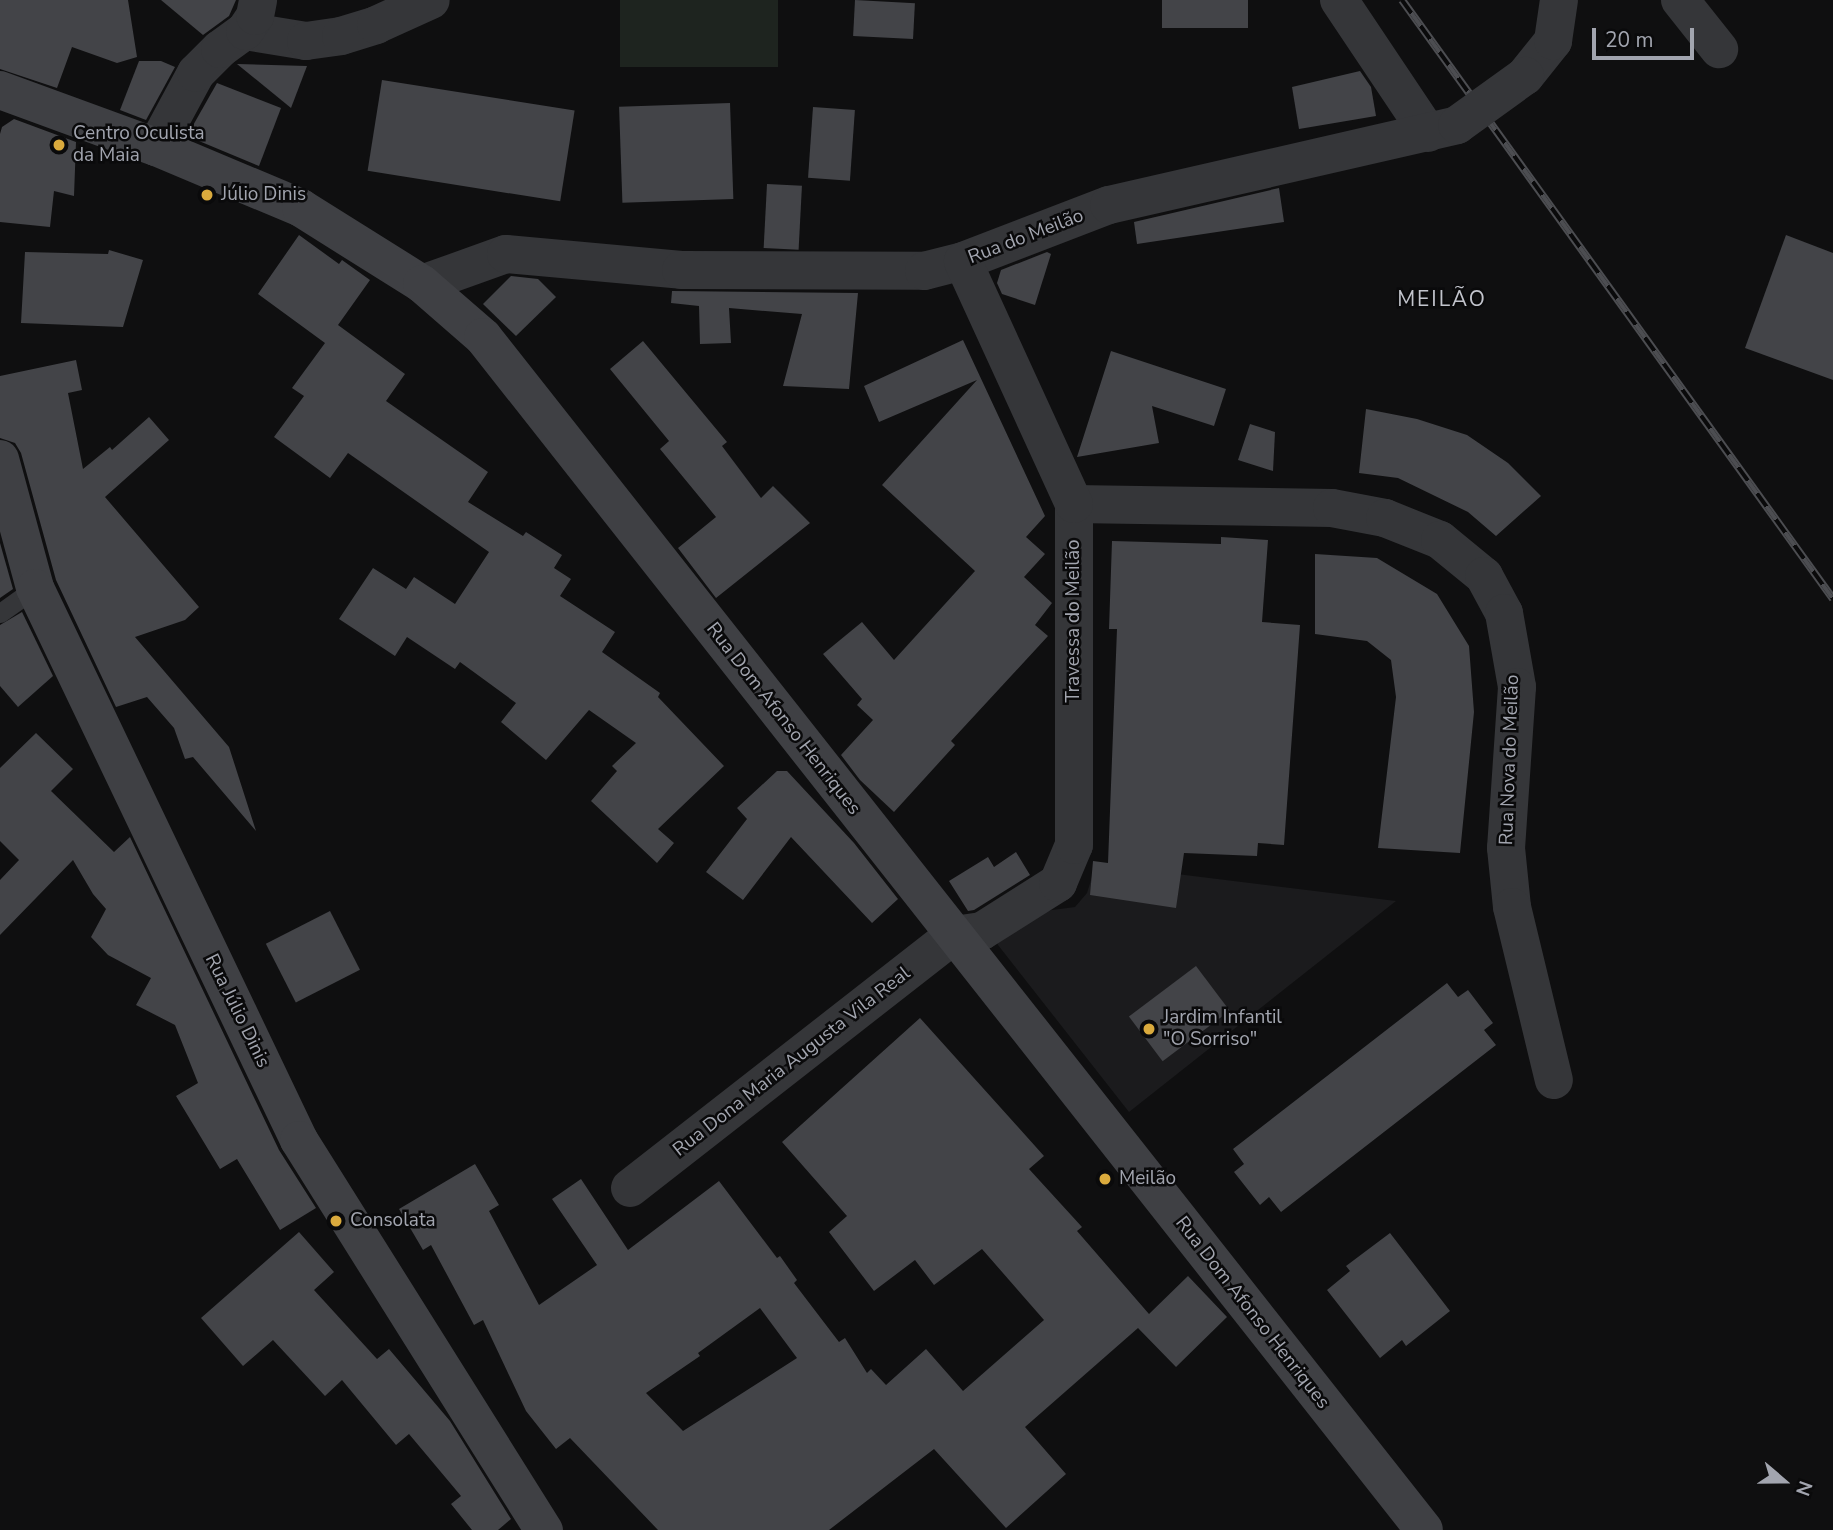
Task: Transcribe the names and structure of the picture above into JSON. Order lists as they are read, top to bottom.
{
  "streets": {
    "main road": ["Rua Dom Afonso Henriques", "Rua Júlio Dinis"],
    "street": [
      "Rua do Meilão",
      "Travessa do Meilão",
      "Rua Nova do Meilão",
      "Rua Dona Maria Augusta Vila Real"
    ]
  },
  "crossings": [
    ["Rua do Meilão", "Travessa do Meilão"],
    ["Rua do Meilão", "Rua Dom Afonso Henriques"],
    ["Travessa do Meilão", "Rua Dom Afonso Henriques"],
    ["Travessa do Meilão", "Rua Nova do Meilão"],
    ["Travessa do Meilão", "Rua Dona Maria Augusta Vila Real"],
    ["Rua Dom Afonso Henriques", "Rua Dona Maria Augusta Vila Real"]
  ],
  "districts": ["MEILÃO"],
  "places": [
    "Centro Oculista da Maia",
    "Júlio Dinis",
    "Jardim Infantil \"O Sorriso\"",
    "Meilão",
    "Consolata"
  ],
  "scale_bar": "20 m",
  "north": "right"
}
